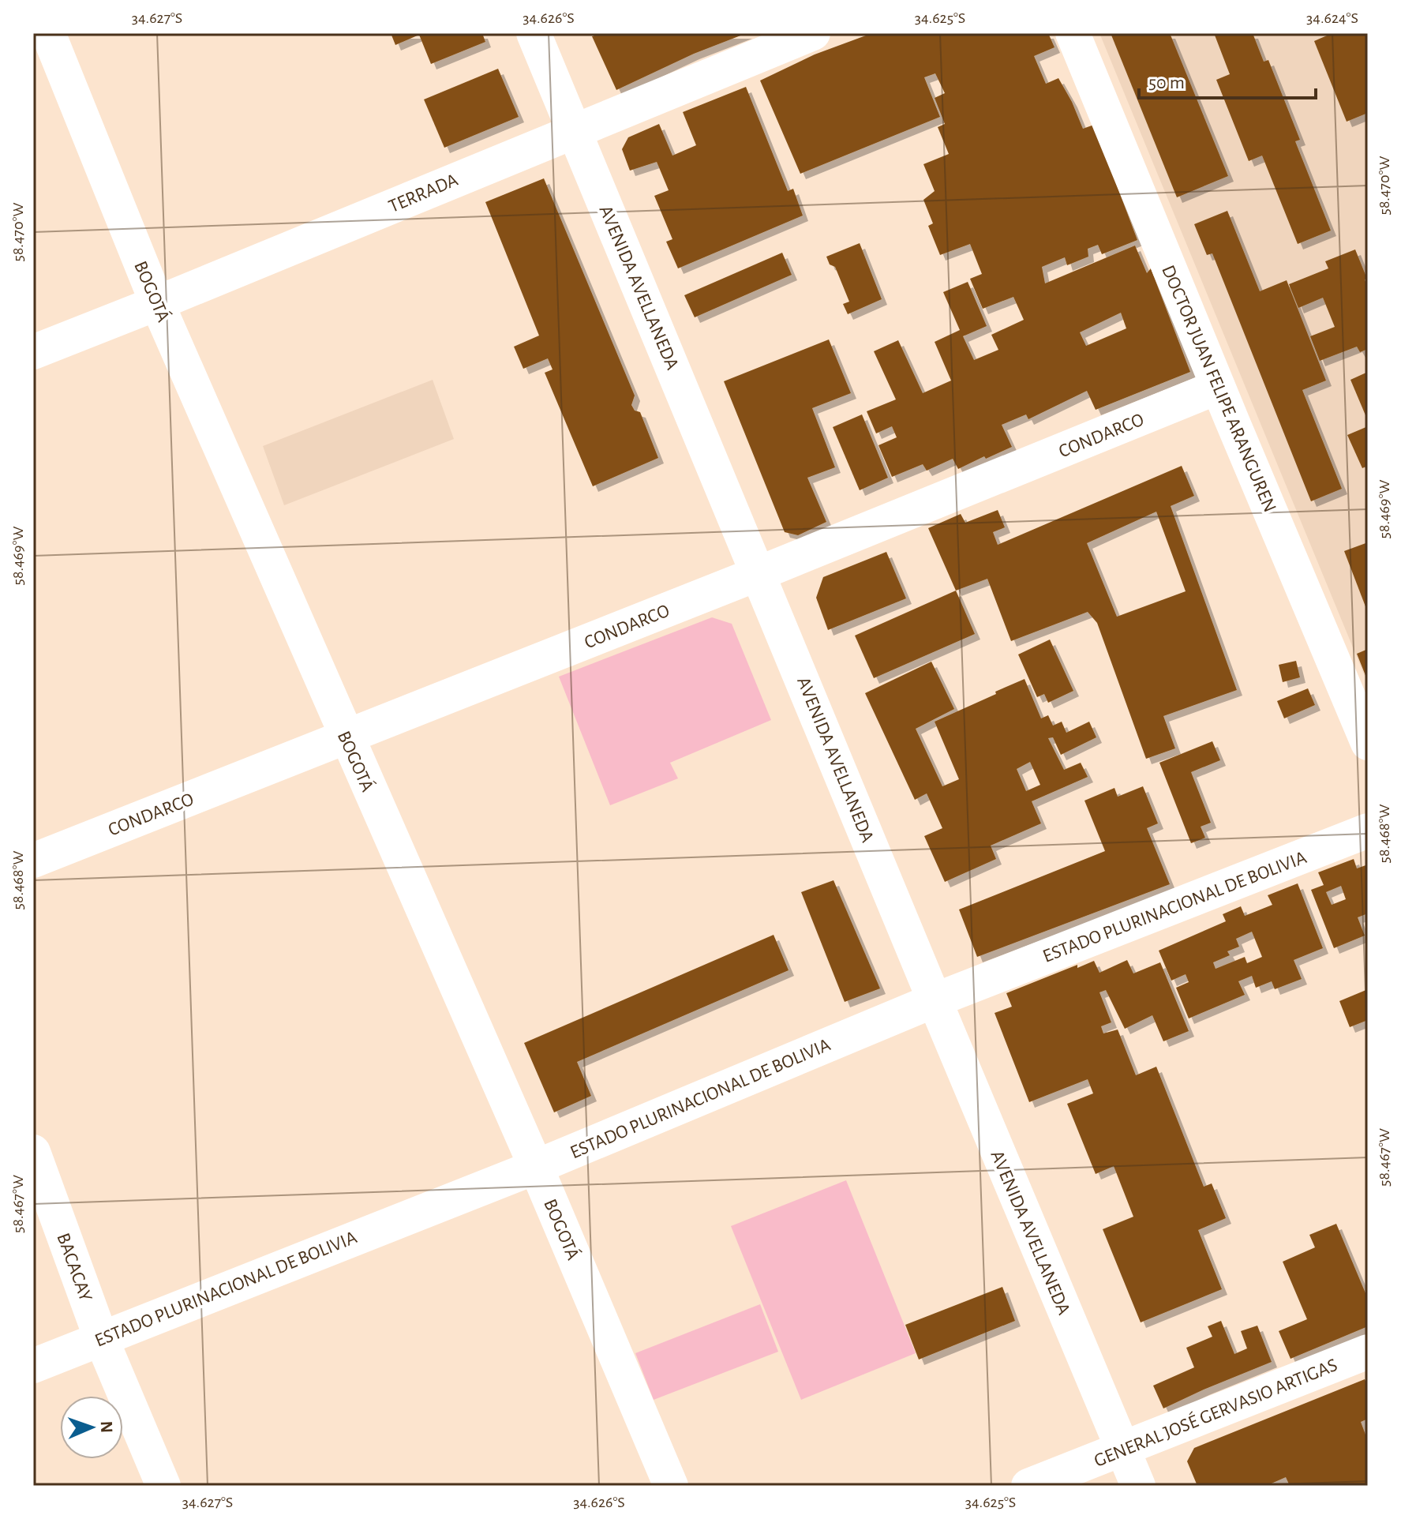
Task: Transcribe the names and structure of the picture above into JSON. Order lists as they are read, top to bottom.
{
  "streets": {
    "street": [
      "TERRADA",
      "AVENIDA AVELLANEDA",
      "BOGOTÁ",
      "DOCTOR JUAN FELIPE ARANGUREN",
      "CONDARCO",
      "ESTADO PLURINACIONAL DE BOLIVIA",
      "BACACAY",
      "GENERAL JOSÉ GERVASIO ARTIGAS"
    ]
  },
  "crossings": [
    ["TERRADA", "AVENIDA AVELLANEDA"],
    ["TERRADA", "BOGOTÁ"],
    ["AVENIDA AVELLANEDA", "CONDARCO"],
    ["AVENIDA AVELLANEDA", "ESTADO PLURINACIONAL DE BOLIVIA"],
    ["AVENIDA AVELLANEDA", "GENERAL JOSÉ GERVASIO ARTIGAS"],
    ["BOGOTÁ", "CONDARCO"],
    ["BOGOTÁ", "ESTADO PLURINACIONAL DE BOLIVIA"],
    ["DOCTOR JUAN FELIPE ARANGUREN", "CONDARCO"],
    ["ESTADO PLURINACIONAL DE BOLIVIA", "BACACAY"]
  ],
  "scale_bar": "50 m",
  "north": "right",
  "coordinates": [
    "34.627°S",
    "34.626°S",
    "34.625°S",
    "34.624°S",
    "58.470°W",
    "58.469°W",
    "58.468°W",
    "58.467°W"
  ]
}
